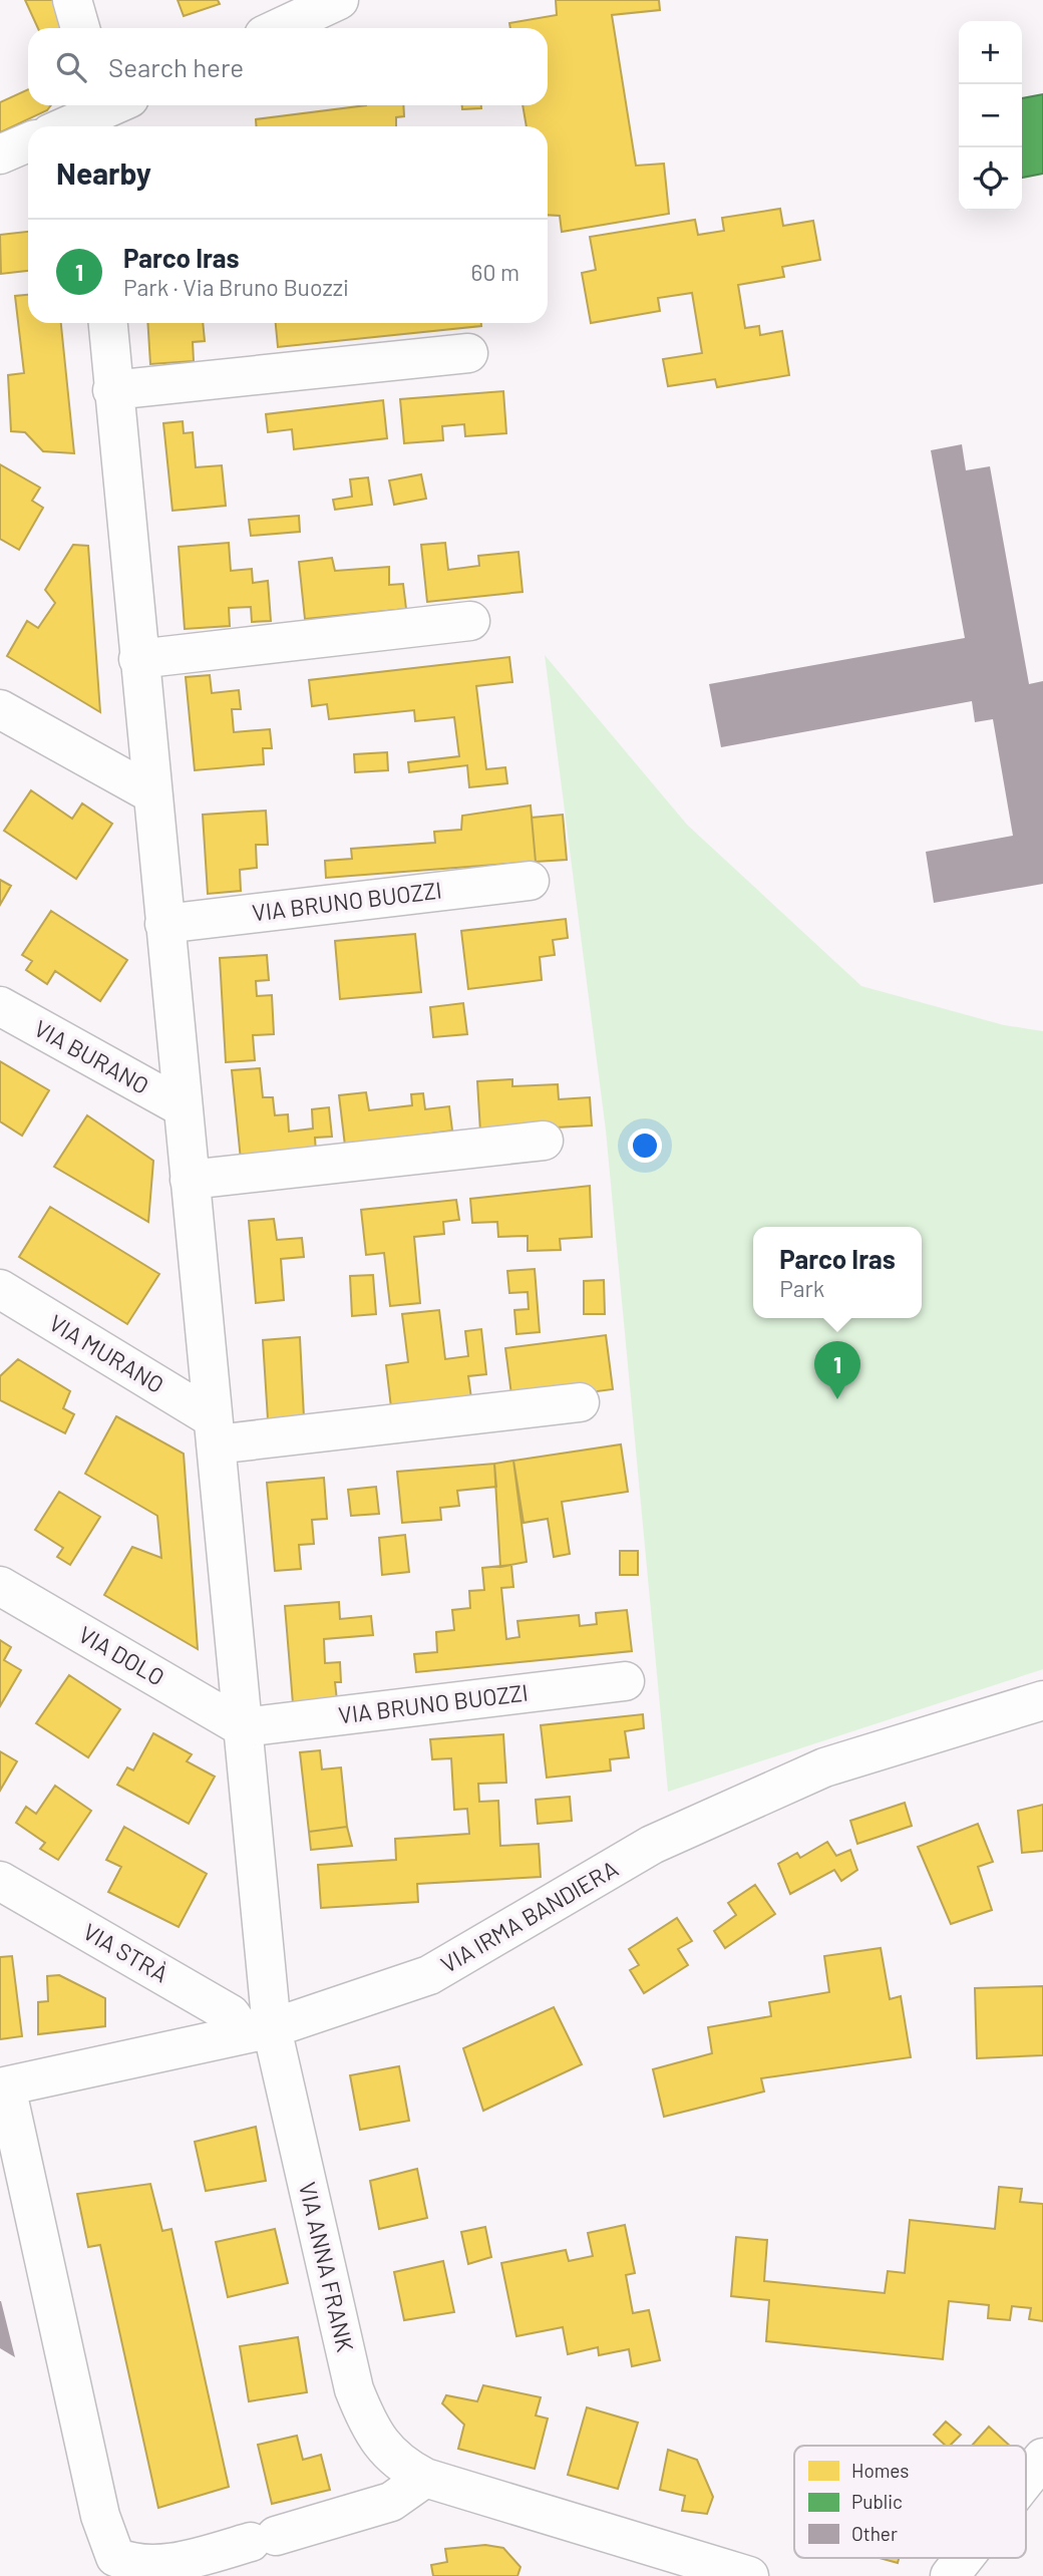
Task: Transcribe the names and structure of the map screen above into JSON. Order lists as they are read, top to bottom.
{
  "streets": {
    "street": [
      "VIA BRUNO BUOZZI",
      "VIA BURANO",
      "VIA MURANO",
      "VIA DOLO",
      "VIA IRMA BANDIERA",
      "VIA STRÀ",
      "VIA ANNA FRANK"
    ]
  },
  "crossings": [
    ["VIA BRUNO BUOZZI", "VIA DOLO"],
    ["VIA IRMA BANDIERA", "VIA STRÀ"],
    ["VIA IRMA BANDIERA", "VIA ANNA FRANK"],
    ["VIA STRÀ", "VIA ANNA FRANK"]
  ],
  "legend": ["Homes", "Public", "Other"],
  "page": {
    "map_buttons": ["+", "−"],
    "search": "Search here",
    "heading": "Nearby",
    "list": [
      {
        "mark": "1",
        "name": "Parco Iras",
        "note": "Park · Via Bruno Buozzi",
        "value": "60 m"
      }
    ],
    "popup": ["Parco Iras", "Park"],
    "pins": "1"
  }
}
